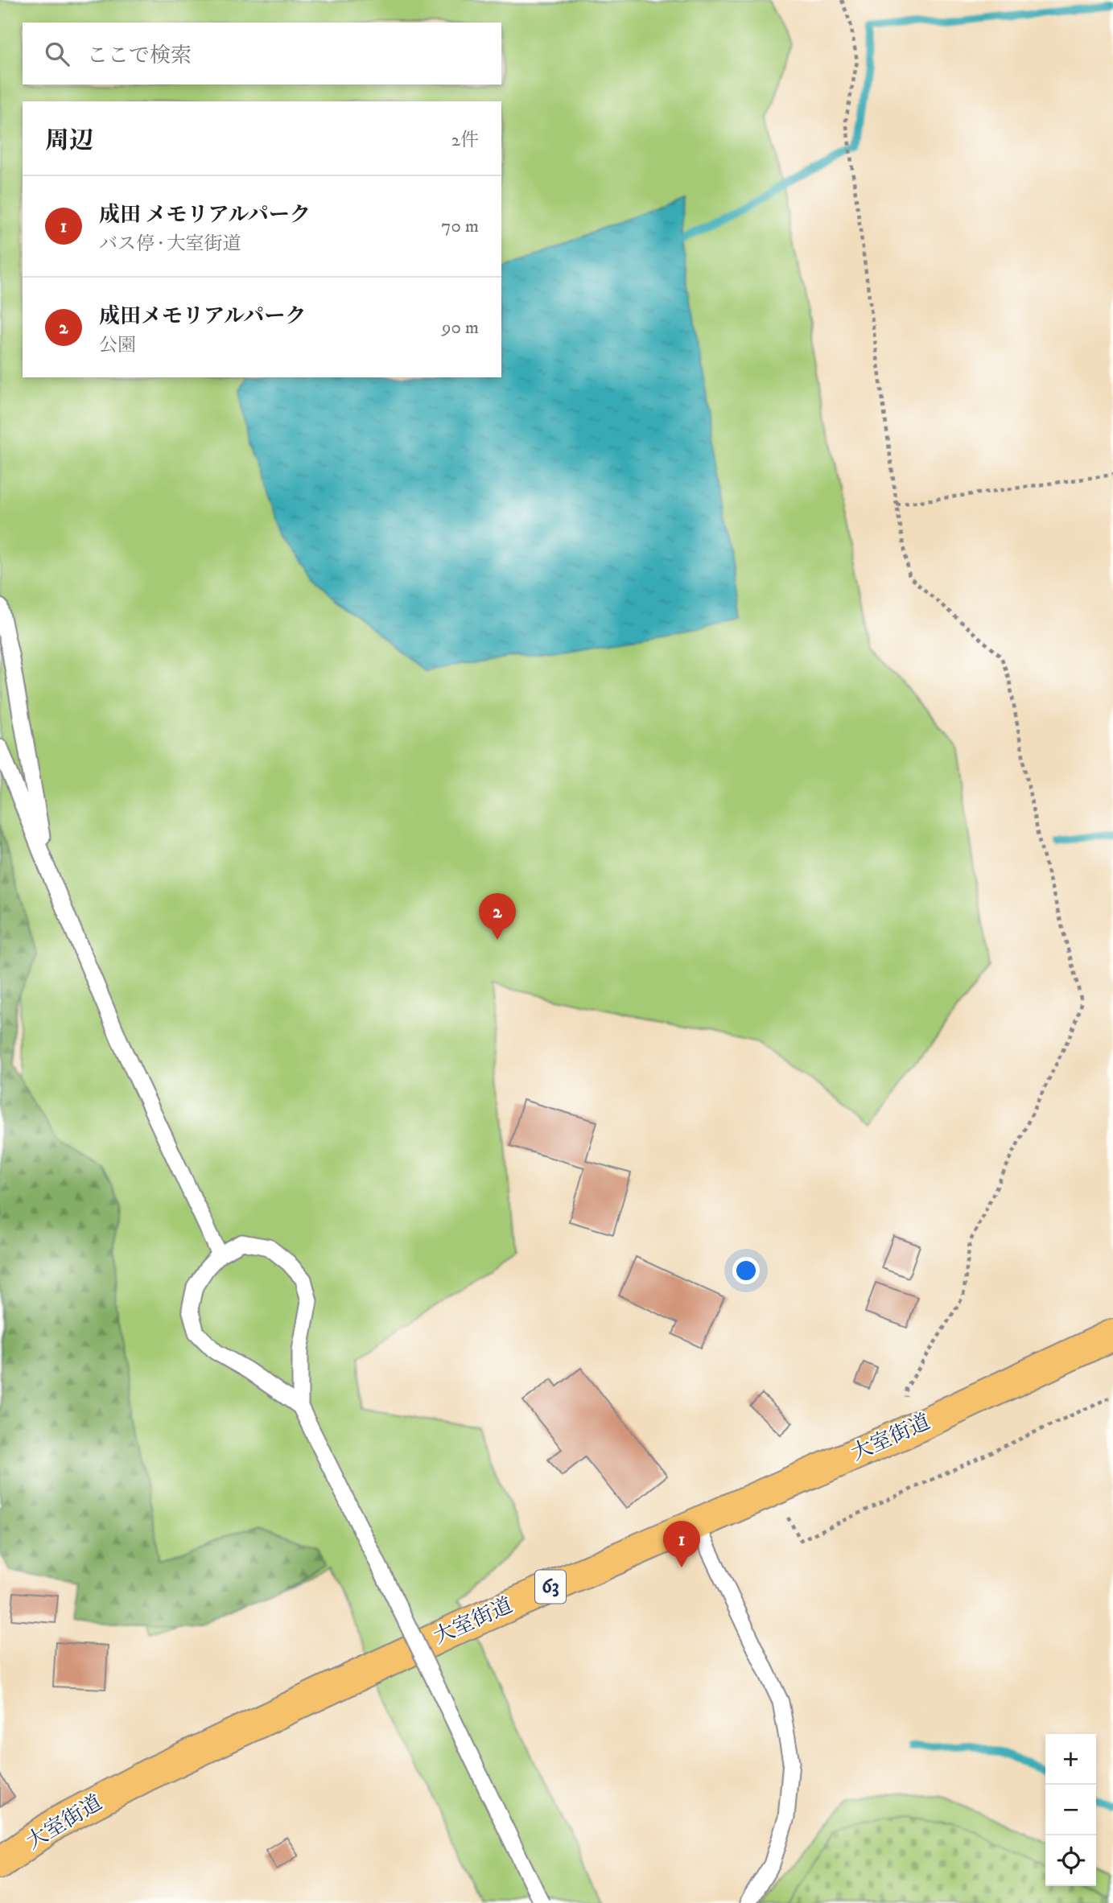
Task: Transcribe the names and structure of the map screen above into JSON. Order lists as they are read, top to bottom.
{
  "streets": {
    "main road": ["大室街道", "63"]
  },
  "page": {
    "search": "ここで検索",
    "heading": ["周辺", "2件"],
    "list": [
      {
        "mark": "1",
        "name": "成田 メモリアルパーク",
        "note": "バス停 · 大室街道",
        "value": "70 m"
      },
      {
        "mark": "2",
        "name": "成田メモリアルパーク",
        "note": "公園",
        "value": "90 m"
      }
    ],
    "pins": ["2", "1"],
    "map_buttons": ["+", "−"]
  }
}
